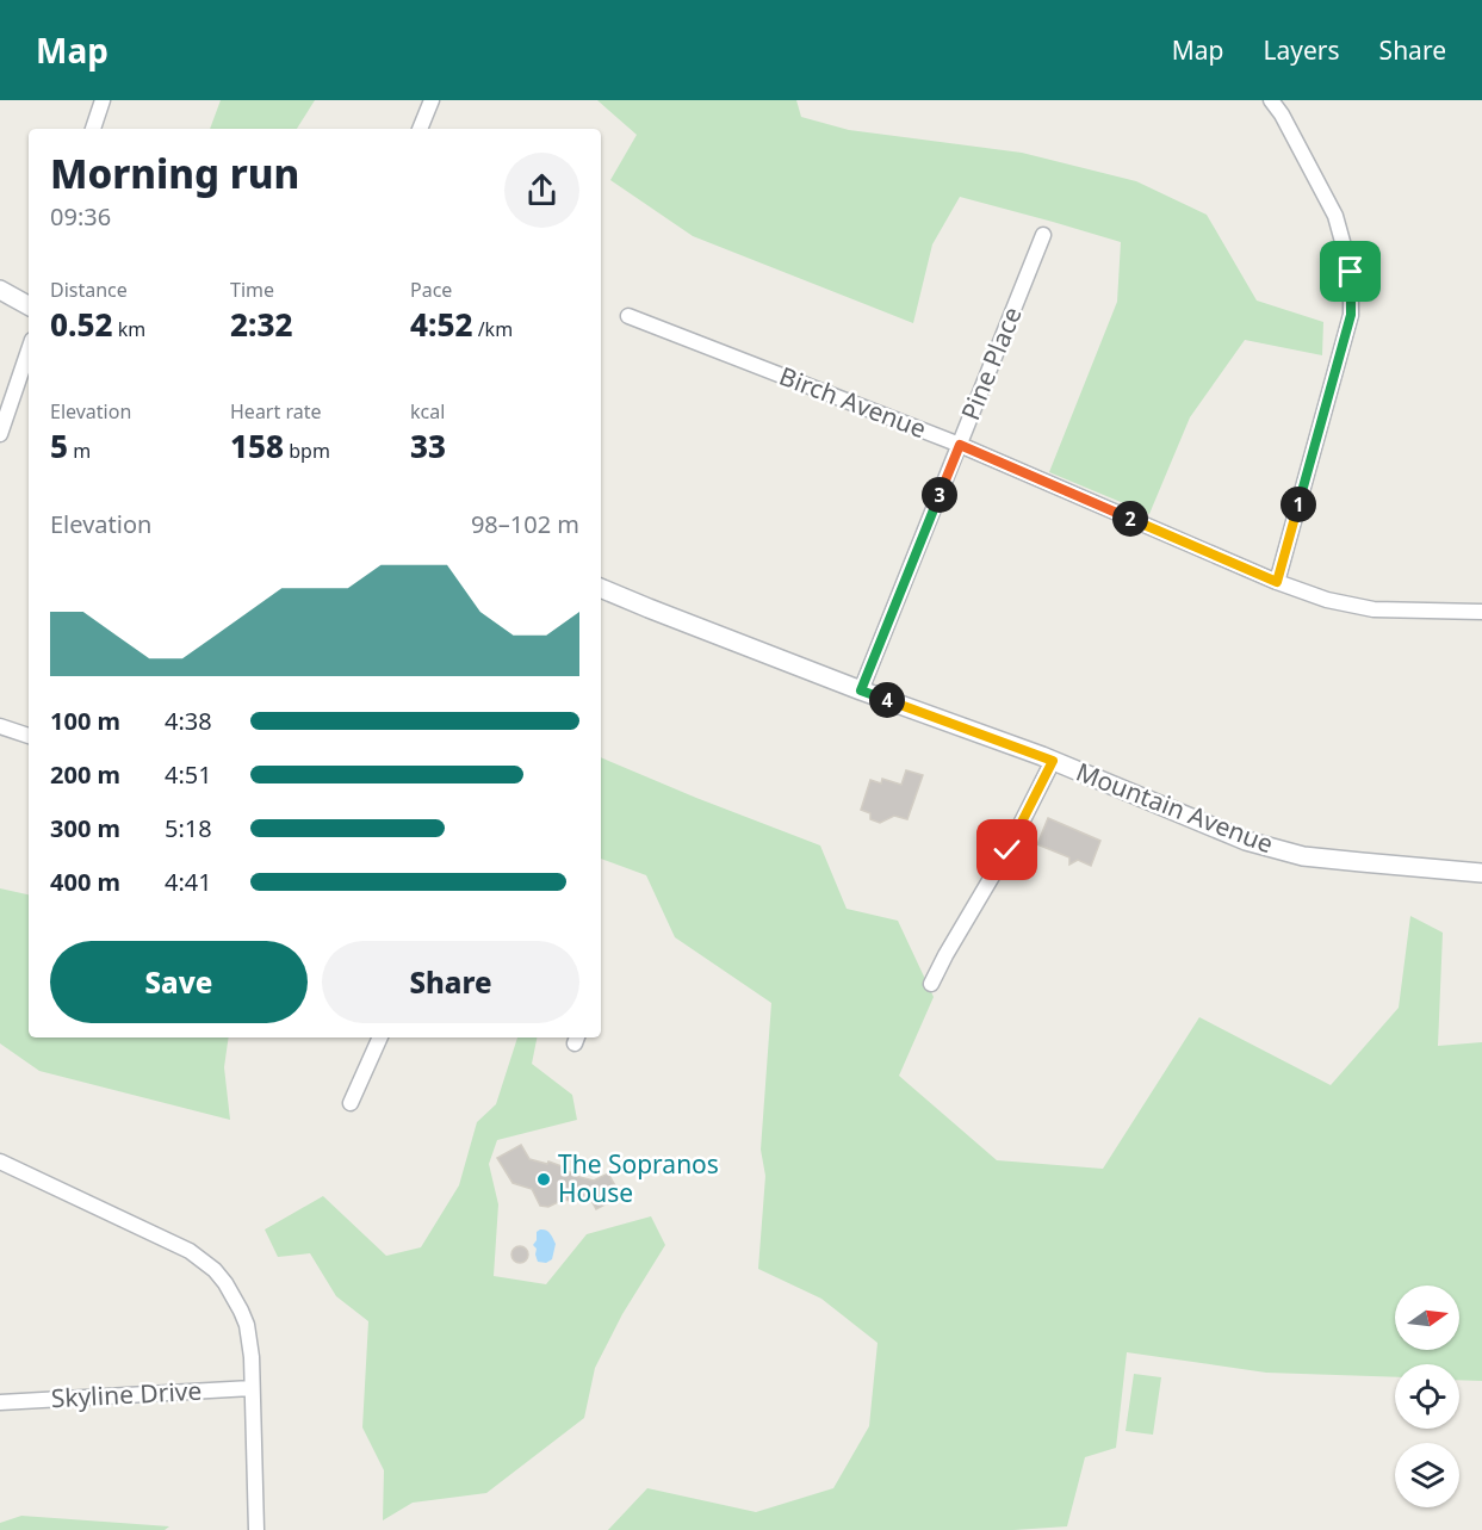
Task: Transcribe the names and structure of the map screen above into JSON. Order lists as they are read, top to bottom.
{
  "streets": {
    "street": [
      "Pine Place",
      "Birch Avenue",
      "Mountain Avenue",
      "Skyline Drive"
    ]
  },
  "crossings": [
    ["Pine Place", "Birch Avenue"],
    ["Pine Place", "Mountain Avenue"]
  ],
  "places": ["The Sopranos House"],
  "north": "right",
  "page": {
    "header": "Map",
    "nav": ["Map", "Layers", "Share"],
    "heading": ["Morning run", "09:36"],
    "stats": [
      ["Distance", "0.52 km"],
      ["Time", "2:32"],
      ["Pace", "4:52 /km"],
      ["Elevation", "5 m"],
      ["Heart rate", "158 bpm"],
      ["kcal", "33"]
    ],
    "pins": [
      "3",
      "1",
      "2",
      "4"
    ],
    "chart": ["Elevation", "98–102 m"],
    "list": [
      {
        "name": "100 m",
        "note": "4:38"
      },
      {
        "name": "200 m",
        "note": "4:51"
      },
      {
        "name": "300 m",
        "note": "5:18"
      },
      {
        "name": "400 m",
        "note": "4:41"
      }
    ],
    "buttons": ["Save", "Share"]
  }
}
